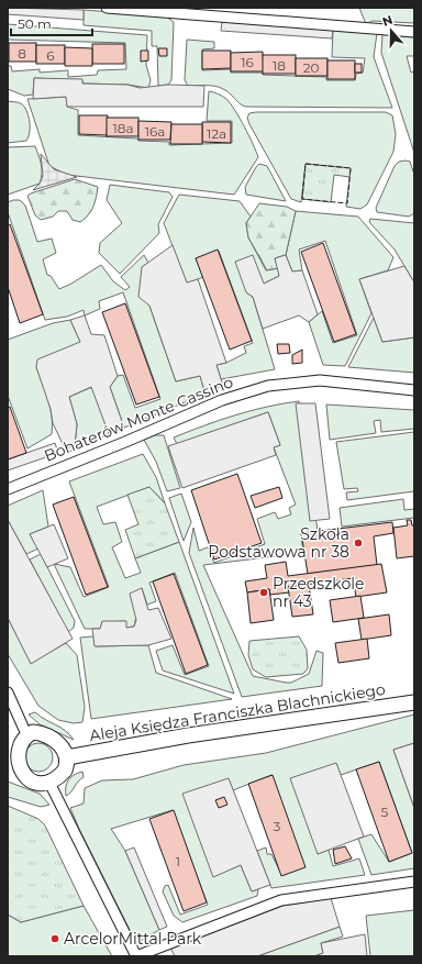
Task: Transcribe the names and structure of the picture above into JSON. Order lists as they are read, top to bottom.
{
  "streets": {
    "street": ["Bohaterów Monte Cassino", "Aleja Księdza Franciszka Blachnickiego"]
  },
  "places": ["Szkoła Podstawowa nr 38", "Przedszkole nr 43", "ArcelorMittal Park"],
  "house_numbers": [
    "8",
    "6",
    "16",
    "18",
    "20",
    "18a",
    "16a",
    "12a",
    "5",
    "3",
    "1"
  ],
  "scale_bar": "50 m",
  "north": "top"
}
